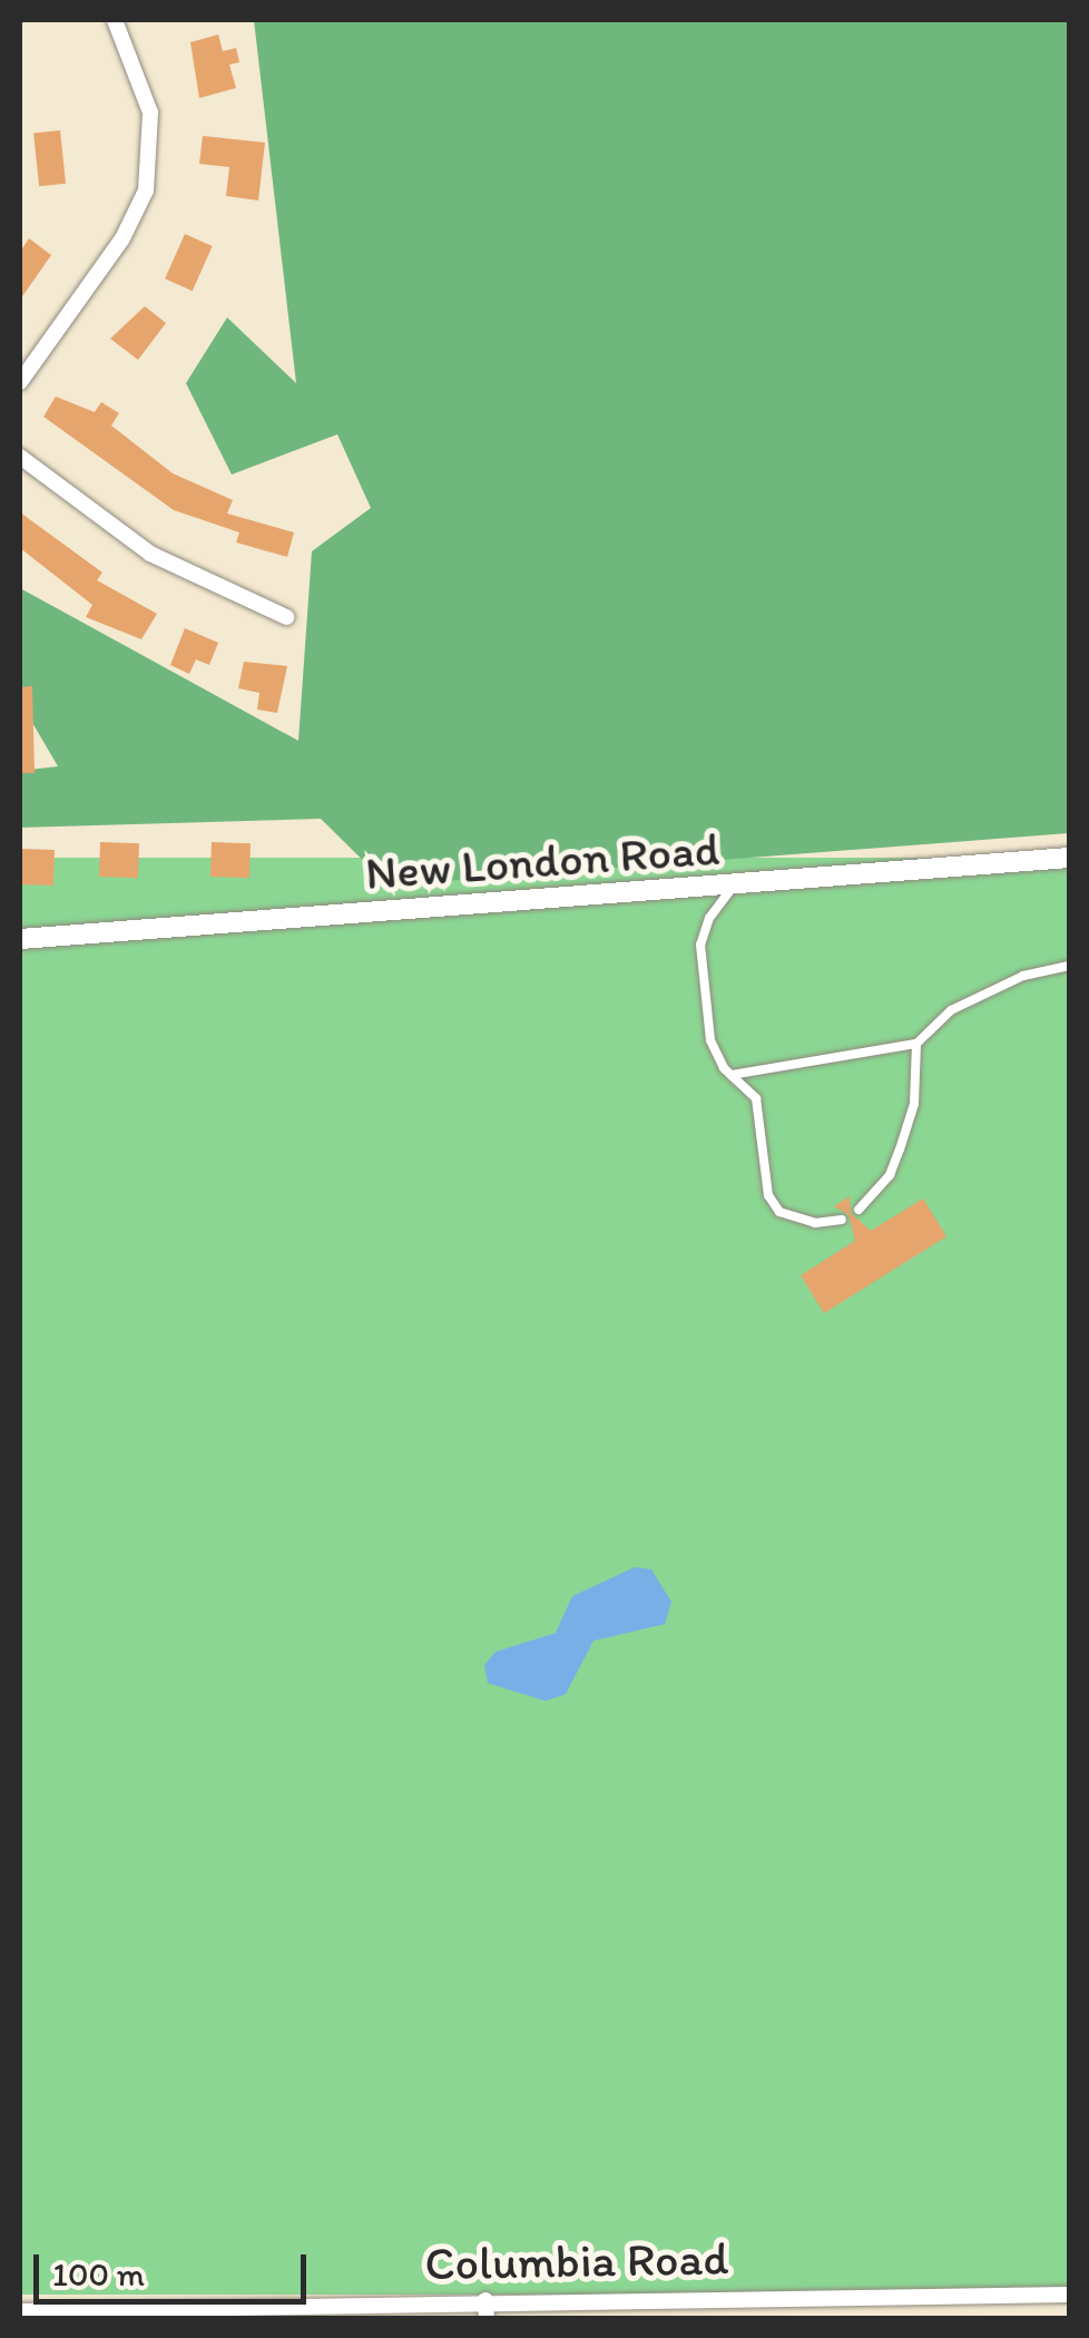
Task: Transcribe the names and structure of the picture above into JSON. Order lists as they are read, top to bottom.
{
  "streets": {
    "street": ["New London Road", "Columbia Road"]
  },
  "scale_bar": "100 m"
}
